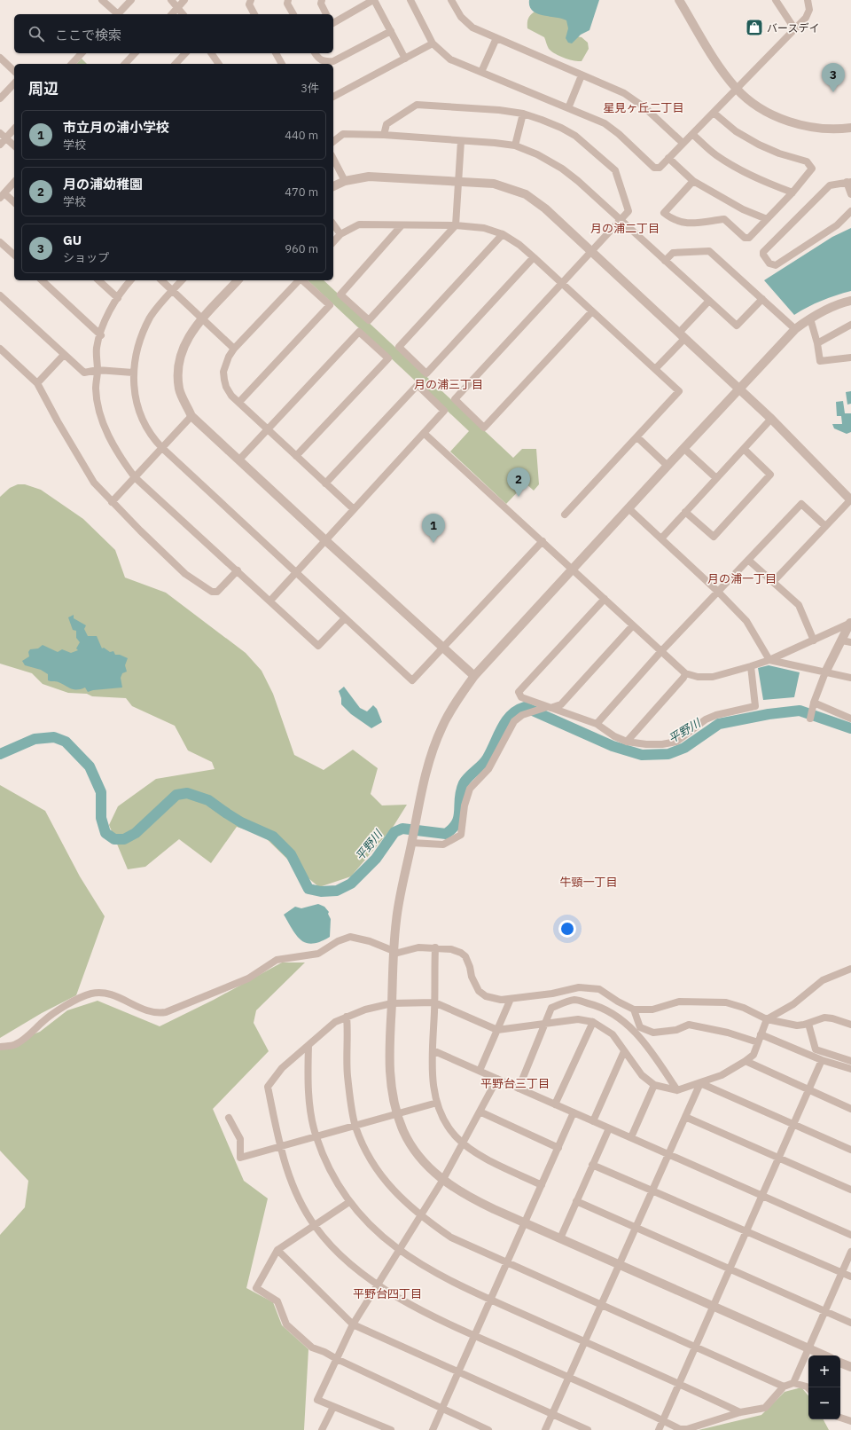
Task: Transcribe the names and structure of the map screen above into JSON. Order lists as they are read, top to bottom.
{
  "districts": [
    "星見ヶ丘二丁目",
    "月の浦二丁目",
    "月の浦三丁目",
    "月の浦一丁目",
    "牛頸一丁目",
    "平野台三丁目",
    "平野台四丁目"
  ],
  "water": ["平野川"],
  "places": {
    "shop": ["バースデイ"]
  },
  "page": {
    "search": "ここで検索",
    "pins": ["3", "2", "1"],
    "heading": ["周辺", "3件"],
    "list": [
      {
        "mark": "1",
        "name": "市立月の浦小学校",
        "note": "学校",
        "value": "440 m"
      },
      {
        "mark": "2",
        "name": "月の浦幼稚園",
        "note": "学校",
        "value": "470 m"
      },
      {
        "mark": "3",
        "name": "GU",
        "note": "ショップ",
        "value": "960 m"
      }
    ],
    "map_buttons": ["+", "−"]
  }
}
